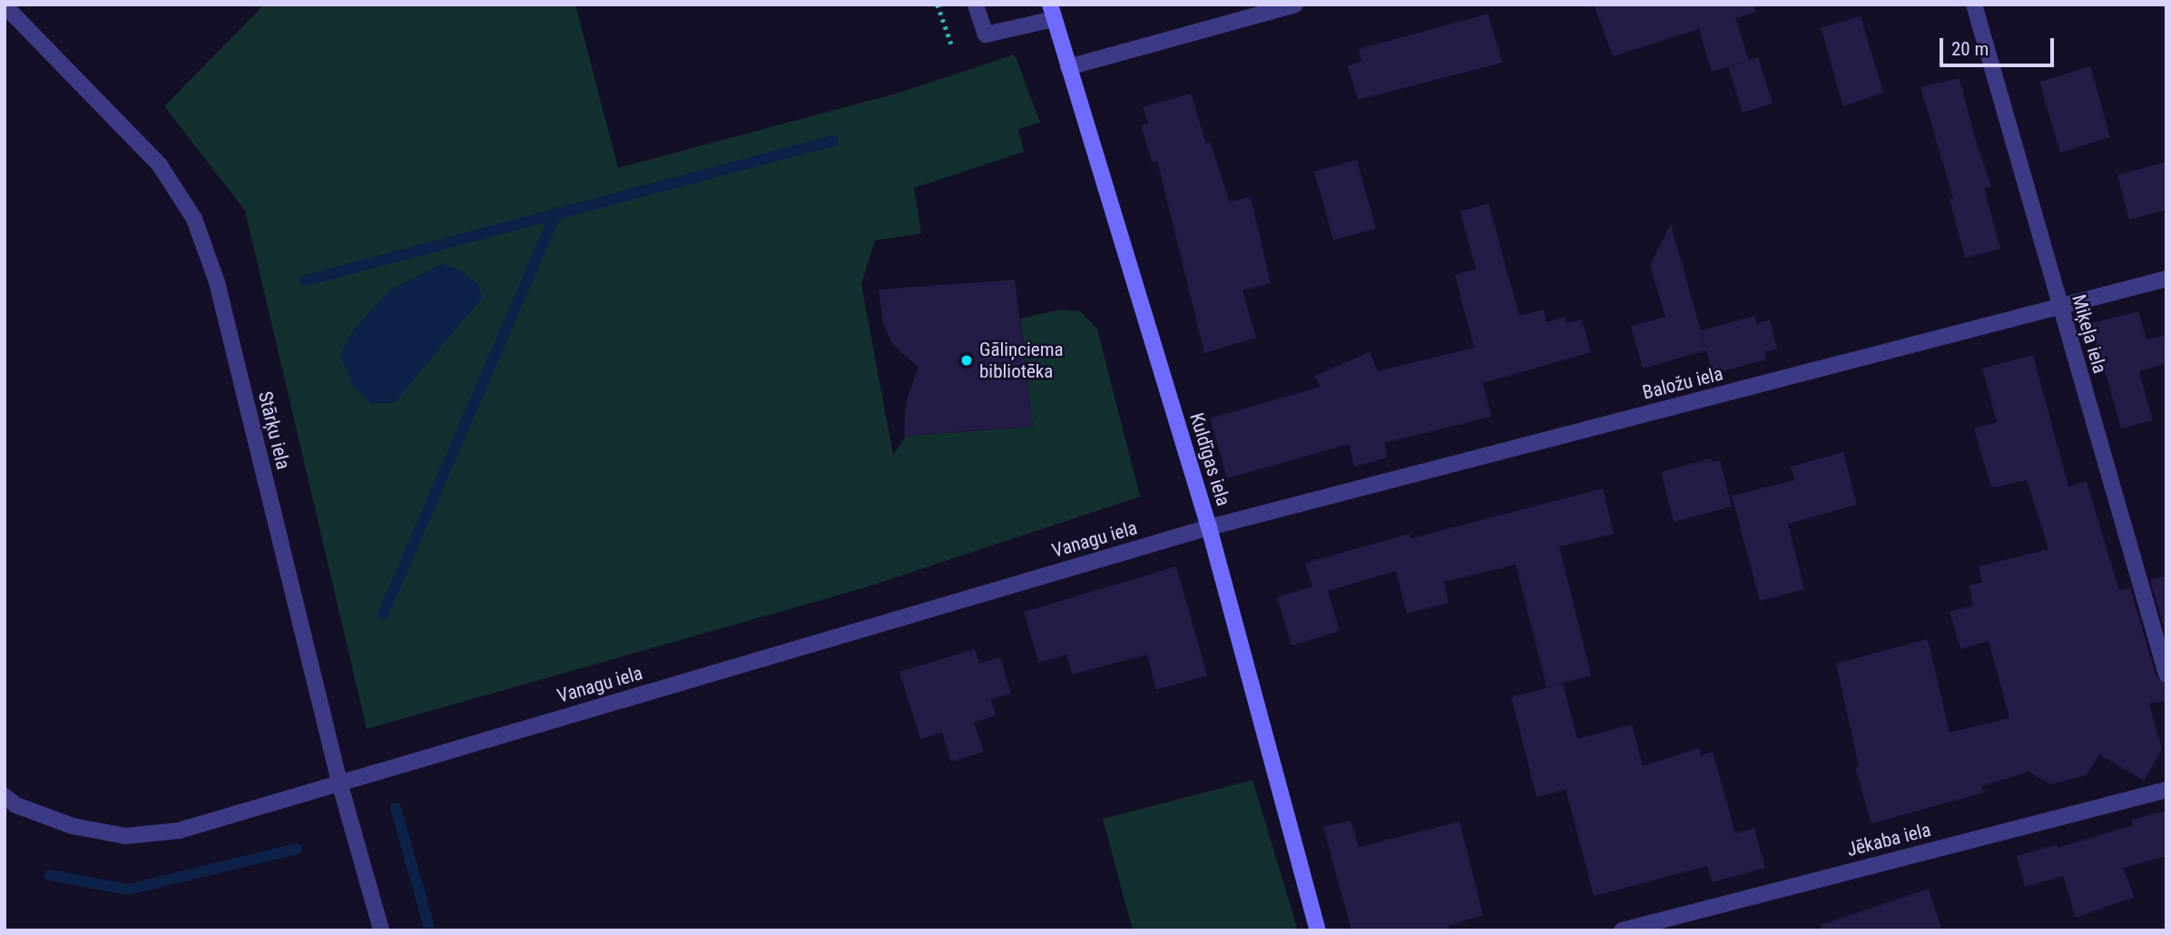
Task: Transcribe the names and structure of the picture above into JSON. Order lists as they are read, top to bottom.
{
  "streets": {
    "street": [
      "Miķeļa iela",
      "Baložu iela",
      "Stārķu iela",
      "Kuldīgas iela",
      "Vanagu iela",
      "Jēkaba iela"
    ]
  },
  "crossings": [
    ["Miķeļa iela", "Baložu iela"],
    ["Baložu iela", "Kuldīgas iela"],
    ["Baložu iela", "Vanagu iela"],
    ["Stārķu iela", "Vanagu iela"],
    ["Kuldīgas iela", "Vanagu iela"]
  ],
  "places": ["Gāliņciema bibliotēka"],
  "scale_bar": "20 m"
}
